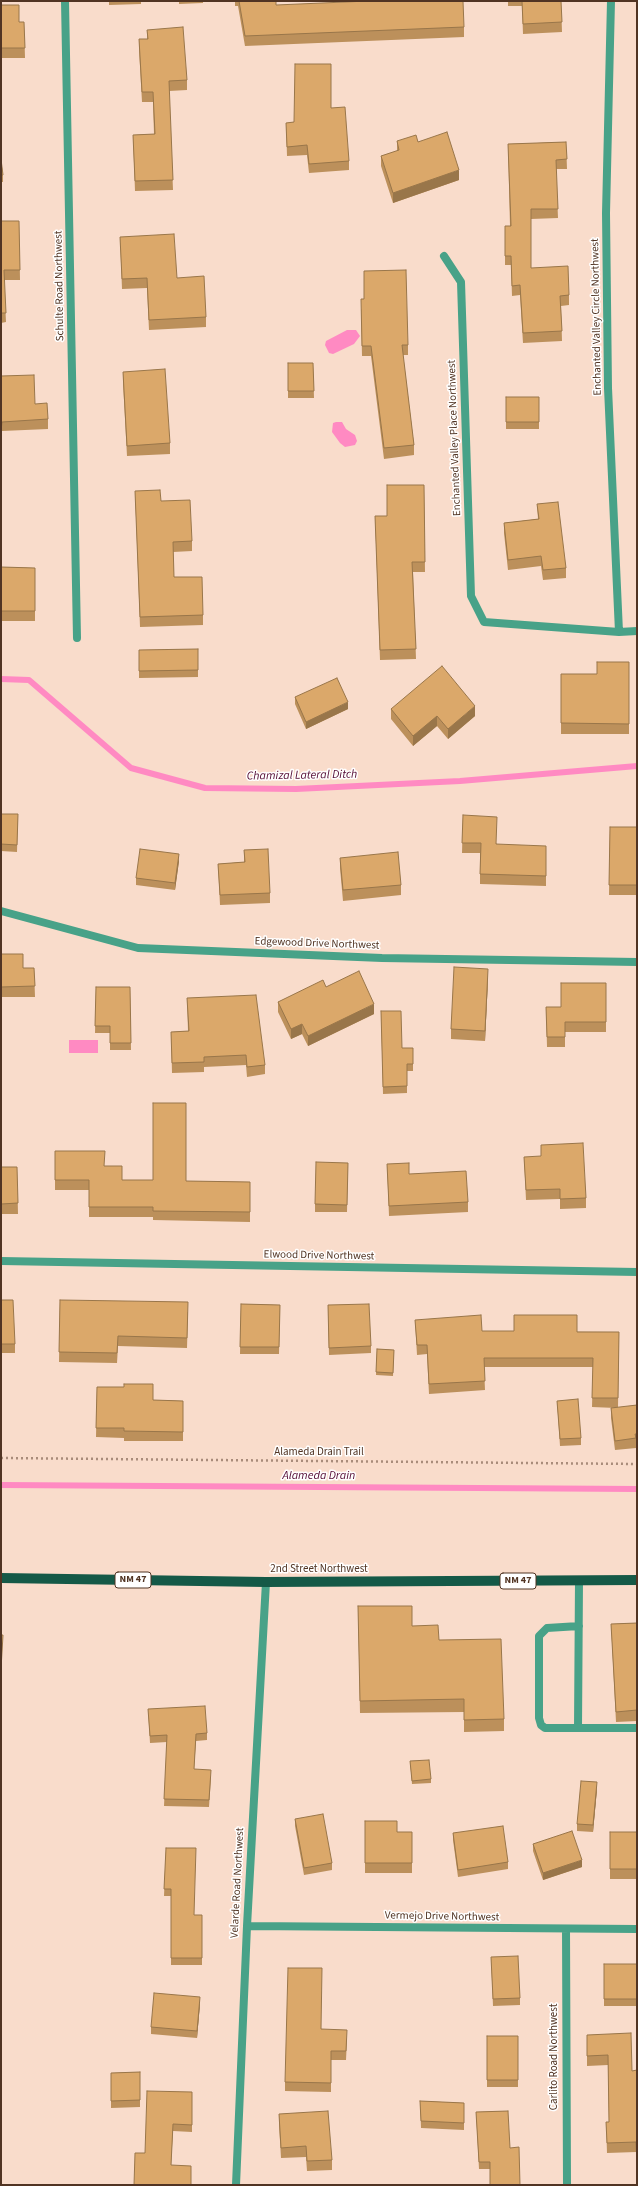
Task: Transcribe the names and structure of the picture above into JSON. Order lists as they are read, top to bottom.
{
  "streets": {
    "main road": ["2nd Street Northwest", "NM 47"],
    "street": [
      "Schulte Road Northwest",
      "Enchanted Valley Circle Northwest",
      "Enchanted Valley Place Northwest",
      "Edgewood Drive Northwest",
      "Elwood Drive Northwest",
      "Velarde Road Northwest",
      "Vermejo Drive Northwest",
      "Carlito Road Northwest"
    ],
    "path": ["Alameda Drain Trail"]
  },
  "crossings": [
    ["Enchanted Valley Circle Northwest", "Enchanted Valley Place Northwest"],
    ["2nd Street Northwest", "Velarde Road Northwest"],
    ["Velarde Road Northwest", "Vermejo Drive Northwest"],
    ["Vermejo Drive Northwest", "Carlito Road Northwest"]
  ],
  "water": ["Chamizal Lateral Ditch", "Alameda Drain"]
}
